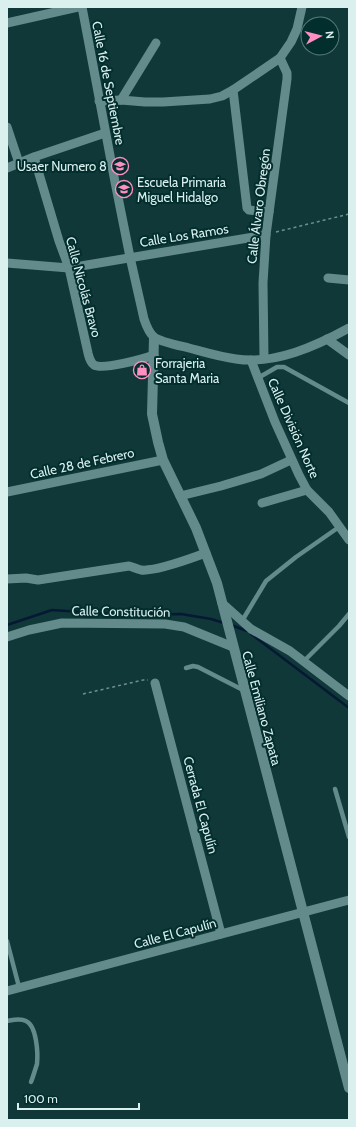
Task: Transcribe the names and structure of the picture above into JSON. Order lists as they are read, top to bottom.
{
  "streets": {
    "street": [
      "Calle 16 de Septiembre",
      "Calle Álvaro Obregón",
      "Calle Los Ramos",
      "Calle Nicolás Bravo",
      "Calle División Norte",
      "Calle 28 de Febrero",
      "Calle Constitución",
      "Calle Emiliano Zapata",
      "Cerrada El Capulín",
      "Calle El Capulín"
    ]
  },
  "crossings": [
    ["Calle 16 de Septiembre", "Calle Los Ramos"],
    ["Calle 16 de Septiembre", "Calle Emiliano Zapata"],
    ["Calle Álvaro Obregón", "Calle Los Ramos"],
    ["Calle Los Ramos", "Calle Nicolás Bravo"],
    ["Calle Nicolás Bravo", "Calle Emiliano Zapata"],
    ["Calle 28 de Febrero", "Calle Emiliano Zapata"],
    ["Calle Constitución", "Calle Emiliano Zapata"],
    ["Calle Emiliano Zapata", "Calle El Capulín"],
    ["Cerrada El Capulín", "Calle El Capulín"]
  ],
  "places": {
    "school or university": ["Usaer Numero 8", "Escuela Primaria Miguel Hidalgo"],
    "shop": ["Forrajeria Santa Maria"]
  },
  "scale_bar": "100 m",
  "north": "right"
}
